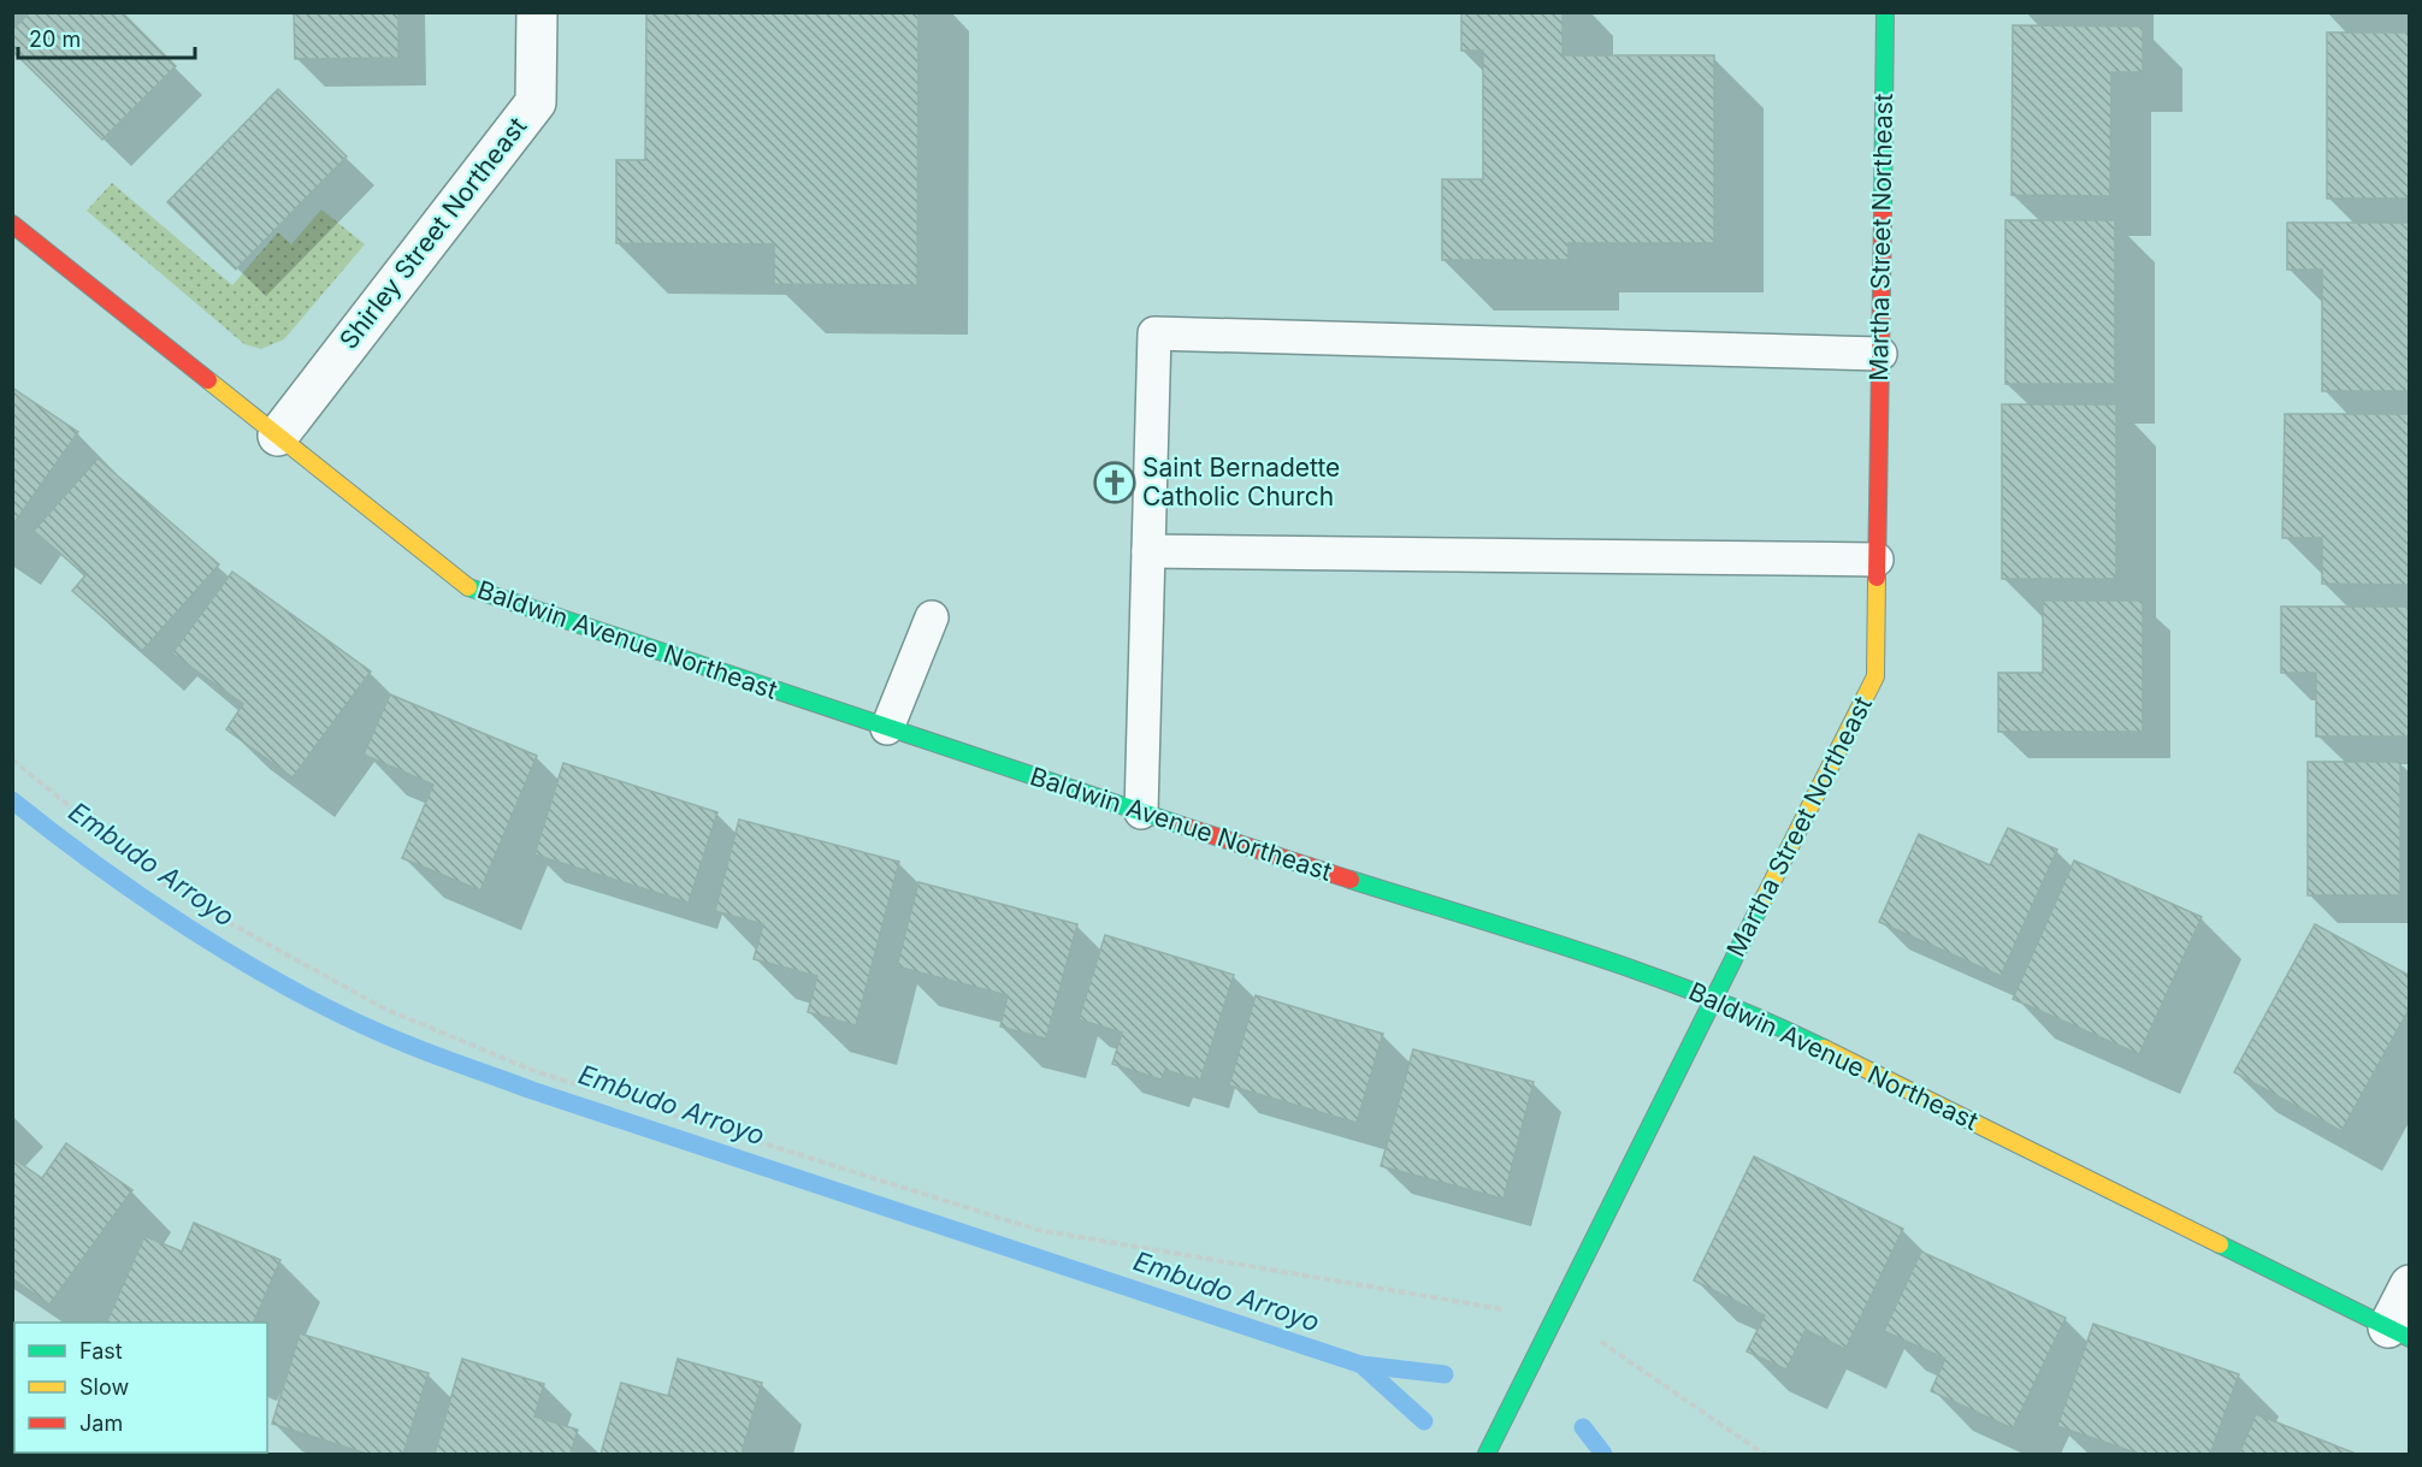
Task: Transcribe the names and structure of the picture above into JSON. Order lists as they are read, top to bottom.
{
  "streets": {
    "street": ["Shirley Street Northeast", "Martha Street Northeast", "Baldwin Avenue Northeast"]
  },
  "crossings": [
    ["Shirley Street Northeast", "Baldwin Avenue Northeast"],
    ["Martha Street Northeast", "Baldwin Avenue Northeast"]
  ],
  "water": ["Embudo Arroyo"],
  "places": {
    "church": ["Saint Bernadette Catholic Church"]
  },
  "legend": ["Fast", "Slow", "Jam"],
  "scale_bar": "20 m"
}
